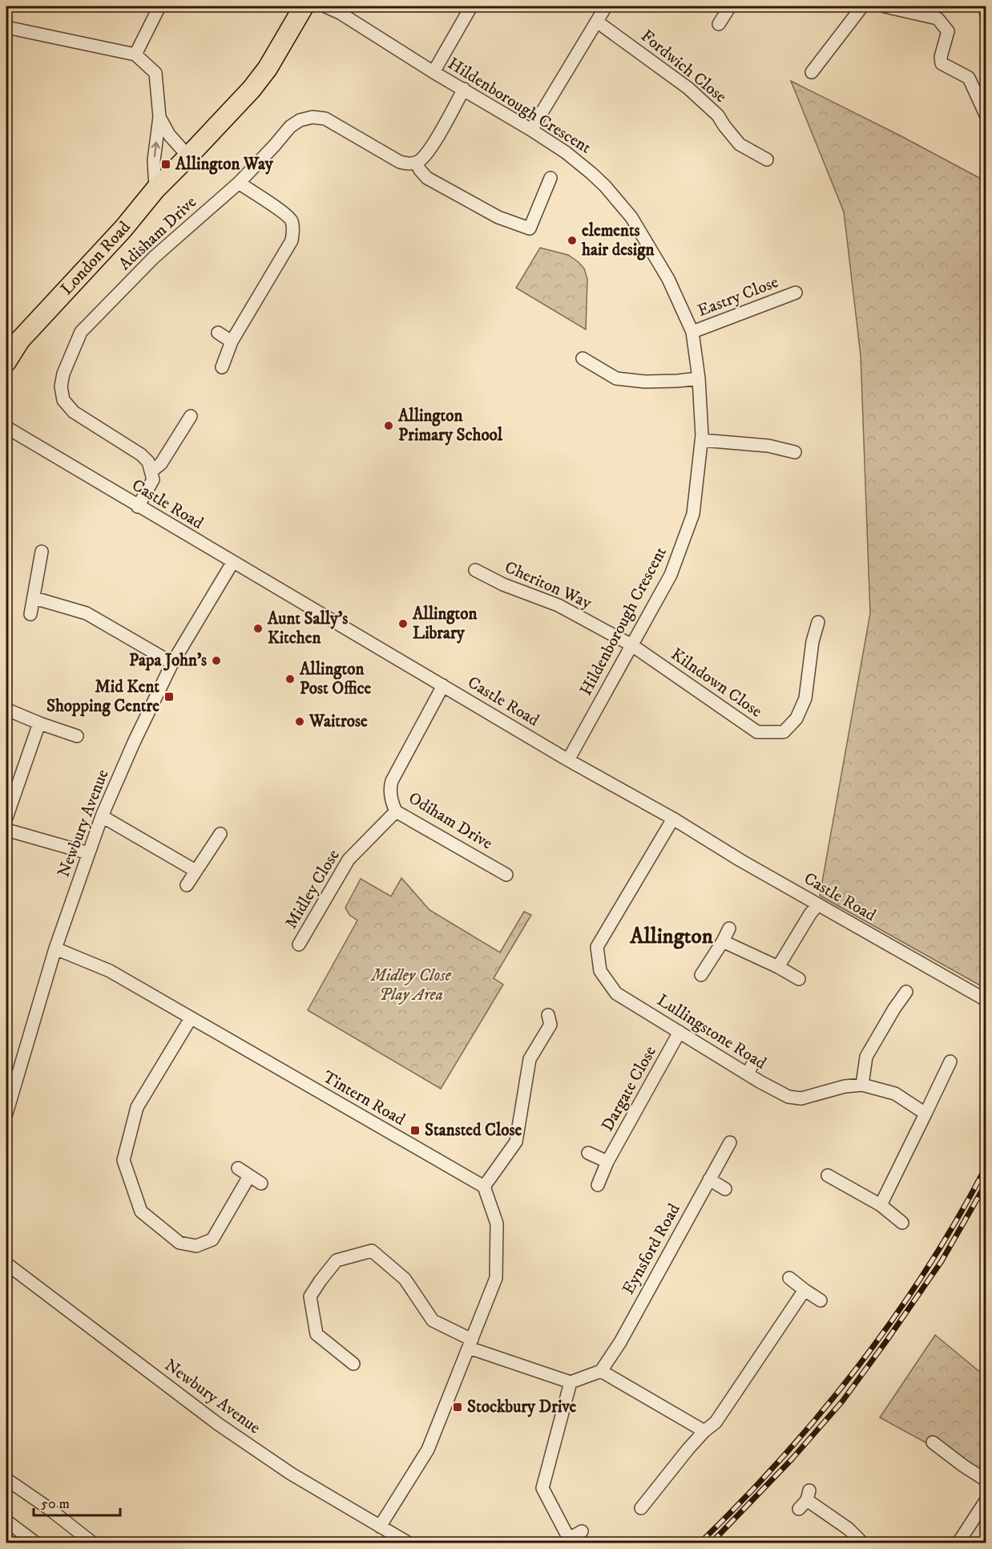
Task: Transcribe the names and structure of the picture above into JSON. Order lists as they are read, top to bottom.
{
  "streets": {
    "main road": ["London Road"],
    "street": [
      "Fordwich Close",
      "Hildenborough Crescent",
      "Adisham Drive",
      "Eastry Close",
      "Castle Road",
      "Cheriton Way",
      "Kilndown Close",
      "Odiham Drive",
      "Newbury Avenue",
      "Midley Close",
      "Lullingstone Road",
      "Dargate Close",
      "Tintern Road",
      "Eynsford Road"
    ]
  },
  "crossings": [
    ["Hildenborough Crescent", "Eastry Close"],
    ["Hildenborough Crescent", "Castle Road"],
    ["Hildenborough Crescent", "Cheriton Way"],
    ["Hildenborough Crescent", "Kilndown Close"],
    ["Castle Road", "Odiham Drive"],
    ["Castle Road", "Newbury Avenue"],
    ["Castle Road", "Lullingstone Road"],
    ["Cheriton Way", "Kilndown Close"],
    ["Odiham Drive", "Midley Close"],
    ["Newbury Avenue", "Tintern Road"],
    ["Lullingstone Road", "Dargate Close"]
  ],
  "districts": ["Allington"],
  "parks": ["Midley Close Play Area"],
  "places": {
    "transit": [
      "Allington Way",
      "Mid Kent Shopping Centre",
      "Stansted Close",
      "Stockbury Drive"
    ],
    "other": [
      "elements hair design",
      "Allington Primary School",
      "Allington Library",
      "Aunt Sally's Kitchen",
      "Papa John's",
      "Allington Post Office",
      "Waitrose"
    ]
  },
  "scale_bar": "50 m"
}
